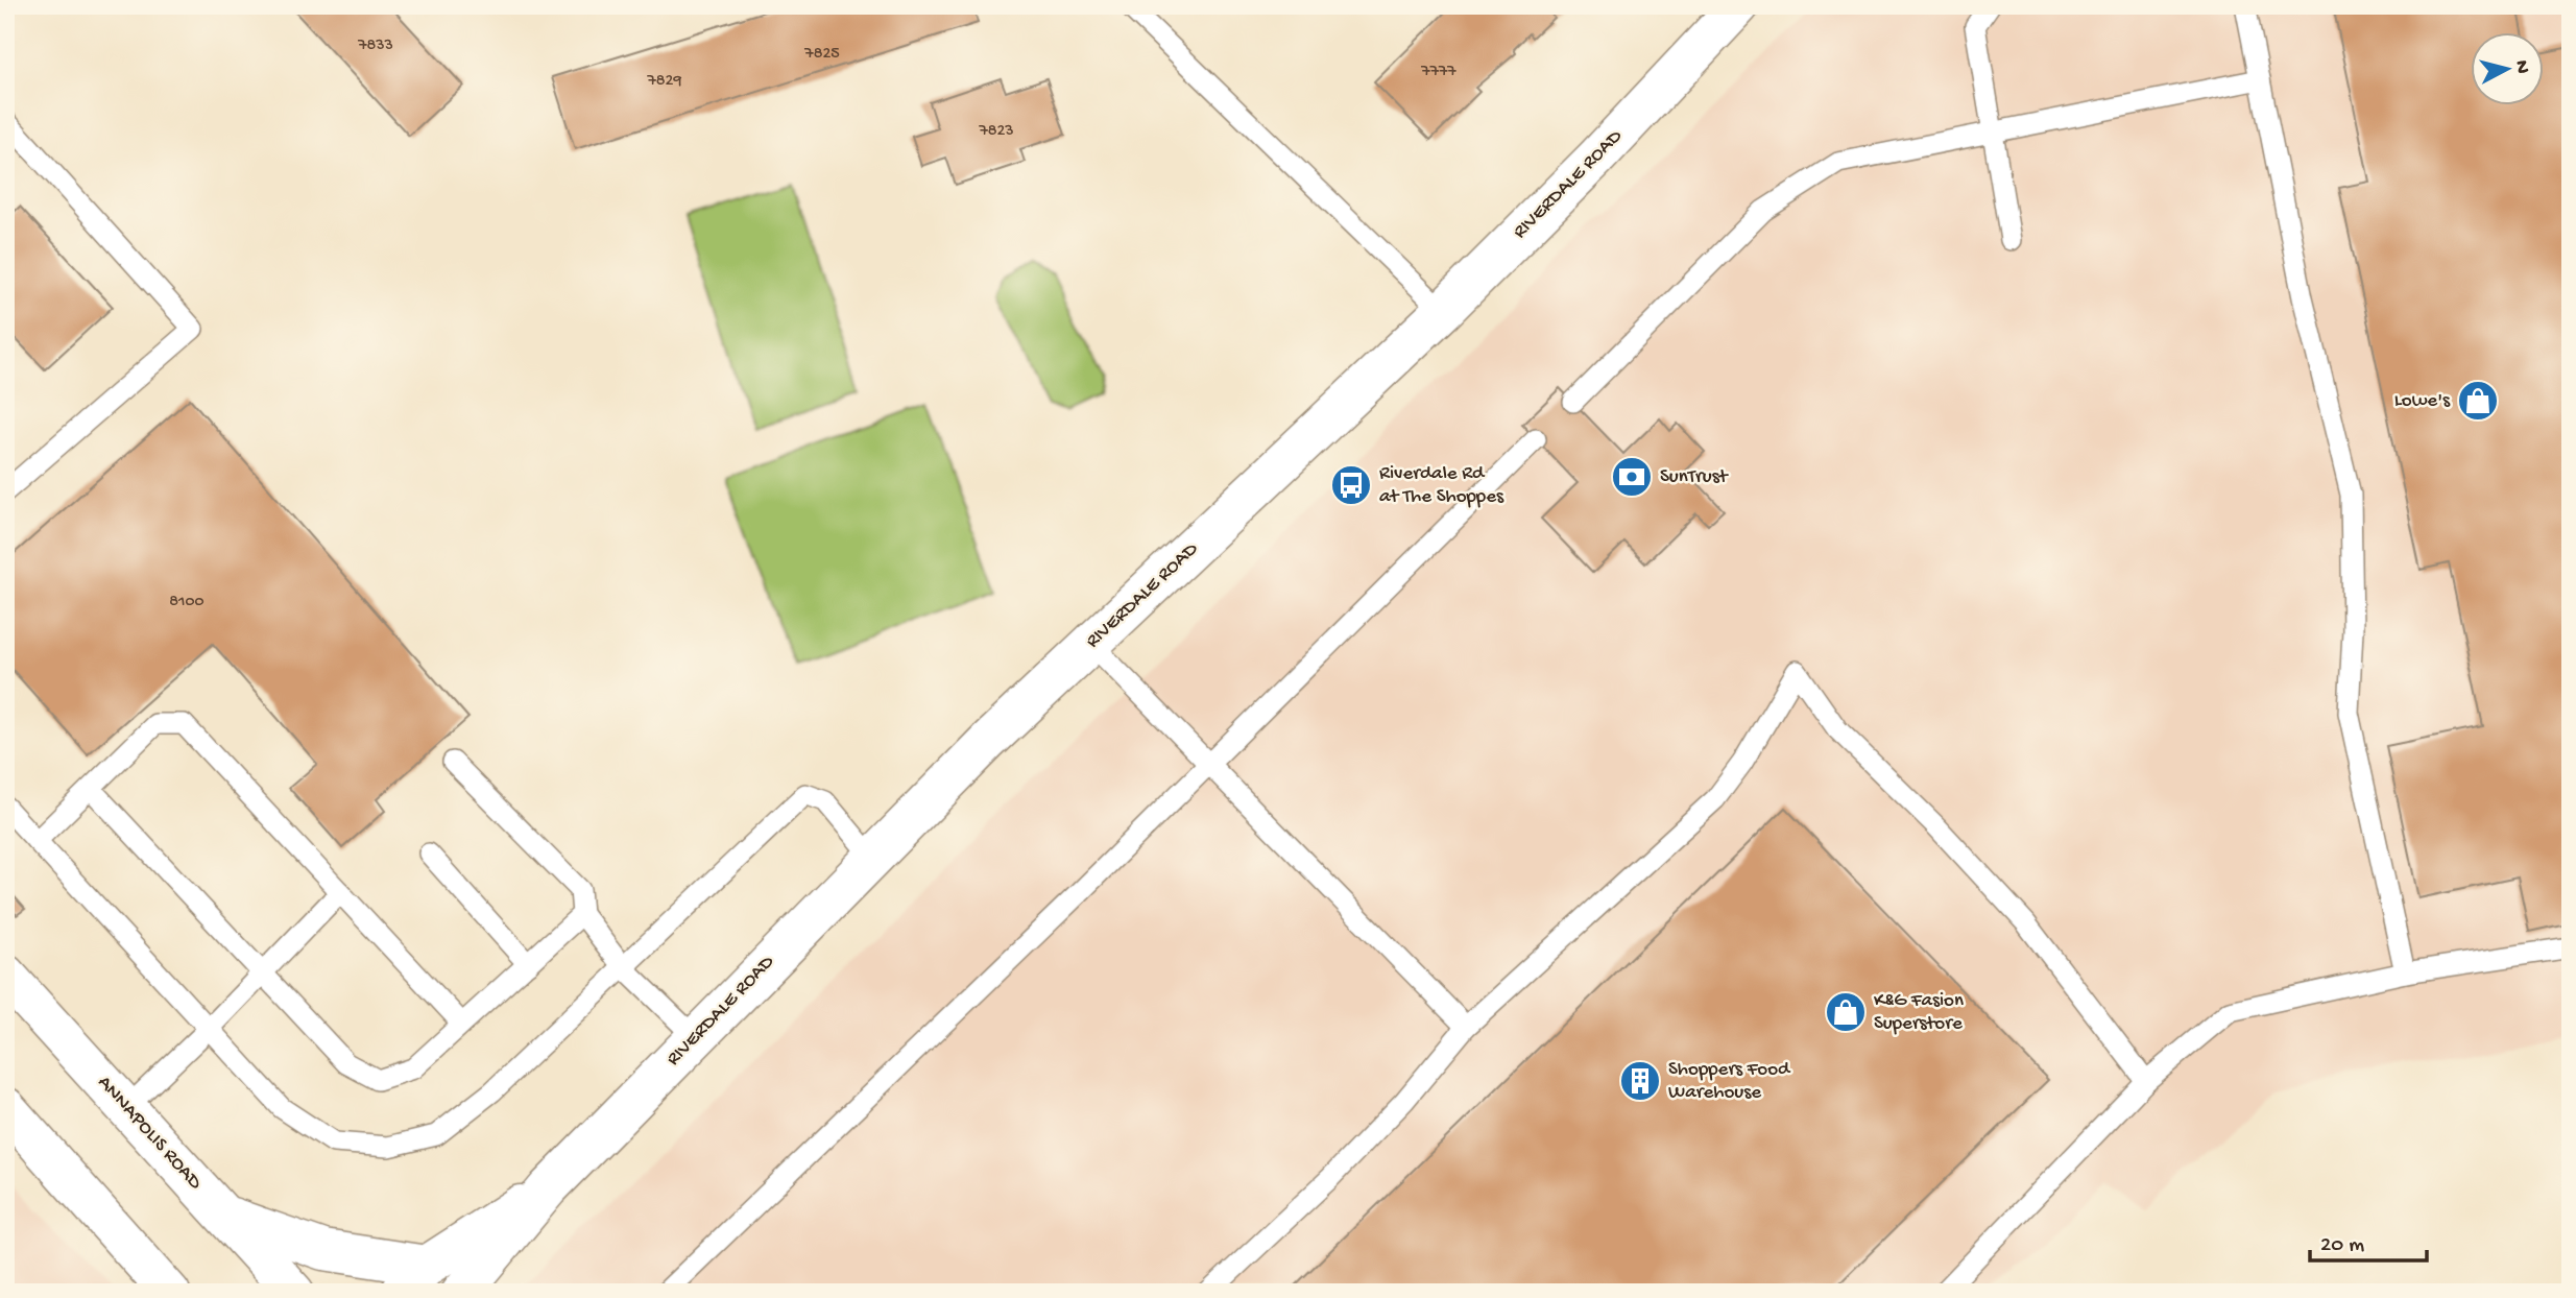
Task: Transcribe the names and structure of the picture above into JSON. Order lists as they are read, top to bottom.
{
  "streets": {
    "main road": ["RIVERDALE ROAD", "ANNAPOLIS ROAD"]
  },
  "places": {
    "shop": ["Lowe's", "K&G Fasion Superstore"],
    "bank": ["SunTrust"],
    "bus stop": ["Riverdale Rd at The Shoppes"],
    "building": ["Shoppers Food Warehouse"]
  },
  "house_numbers": [
    "7833",
    "7825",
    "7777",
    "7829",
    "7823",
    "8100"
  ],
  "scale_bar": "20 m",
  "north": "right"
}
